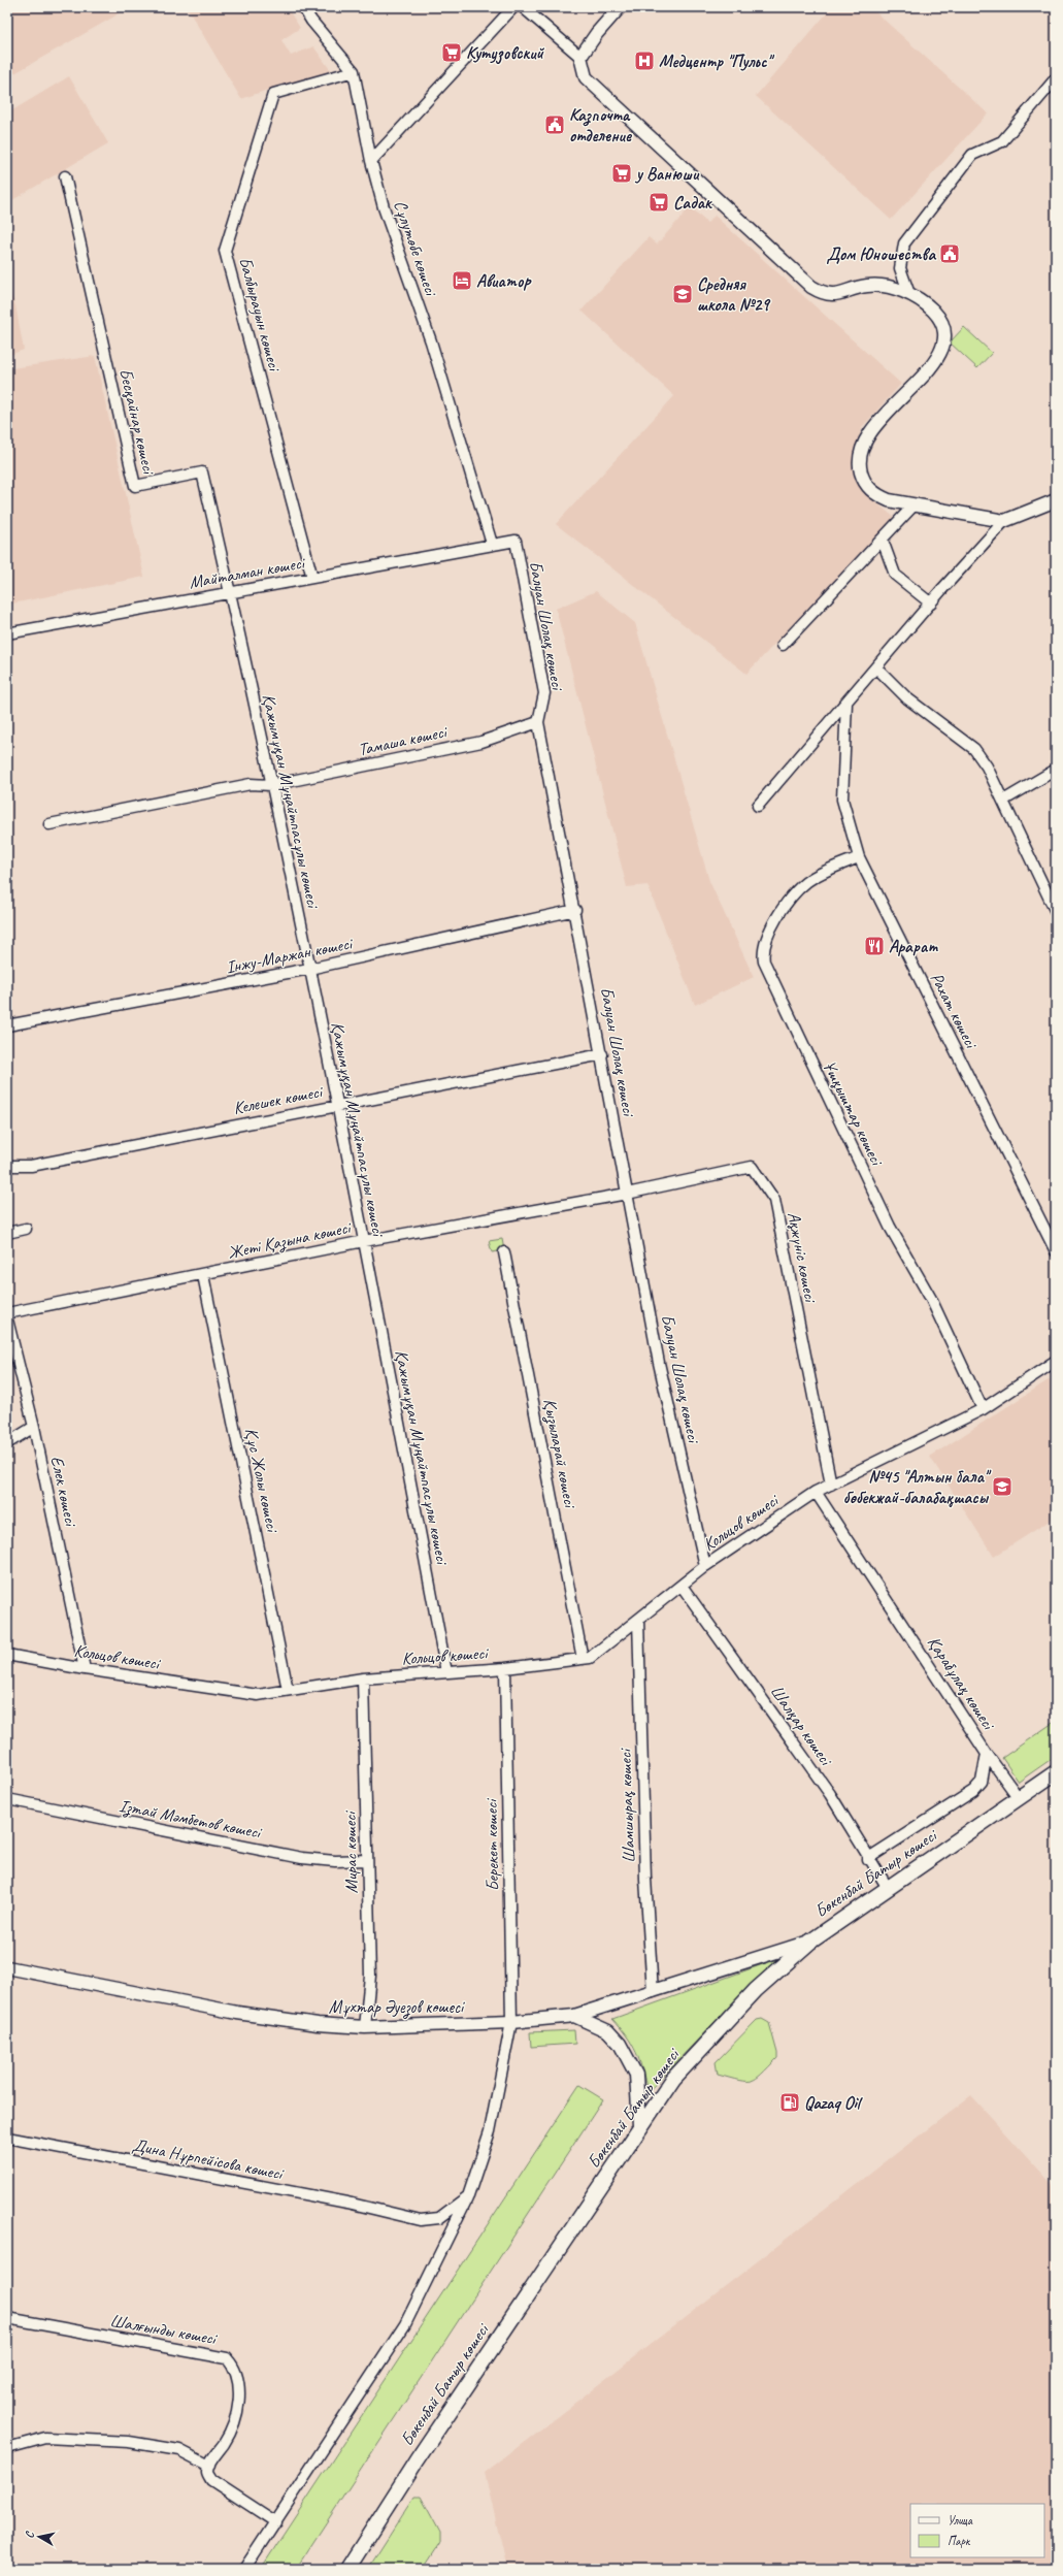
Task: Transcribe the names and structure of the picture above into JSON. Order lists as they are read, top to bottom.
{
  "streets": {
    "main road": ["Бөкенбай Батыр көшесі"],
    "street": [
      "Сұлутөбе көшесі",
      "Балбырауын көшесі",
      "Бесқайнар көшесі",
      "Майталман көшесі",
      "Балуан Шолақ көшесі",
      "Тамаша көшесі",
      "Қажымұқан Мұңайтпасұлы көшесі",
      "Інжу-Маржан көшесі",
      "Рахат көшесі",
      "Келешек көшесі",
      "Ұшқыштар көшесі",
      "Жеті Қазына көшесі",
      "Ақжүніс көшесі",
      "Қызыларай көшесі",
      "Құс Жолы көшесі",
      "Елек көшесі",
      "Кольцов көшесі",
      "Қарабұлақ көшесі",
      "Шалқар көшесі",
      "Шамшырақ көшесі",
      "Ізтай Мәмбетов көшесі",
      "Берекет көшесі",
      "Мирас көшесі",
      "Мұхтар Әуезов көшесі",
      "Дина Нұрпейісова көшесі",
      "Шалғынды көшесі"
    ]
  },
  "crossings": [
    ["Сұлутөбе көшесі", "Балбырауын көшесі"],
    ["Сұлутөбе көшесі", "Майталман көшесі"],
    ["Балбырауын көшесі", "Майталман көшесі"],
    ["Бесқайнар көшесі", "Майталман көшесі"],
    ["Бесқайнар көшесі", "Қажымұқан Мұңайтпасұлы көшесі"],
    ["Майталман көшесі", "Балуан Шолақ көшесі"],
    ["Майталман көшесі", "Қажымұқан Мұңайтпасұлы көшесі"],
    ["Балуан Шолақ көшесі", "Тамаша көшесі"],
    ["Балуан Шолақ көшесі", "Інжу-Маржан көшесі"],
    ["Балуан Шолақ көшесі", "Келешек көшесі"],
    ["Балуан Шолақ көшесі", "Жеті Қазына көшесі"],
    ["Балуан Шолақ көшесі", "Ақжүніс көшесі"],
    ["Балуан Шолақ көшесі", "Кольцов көшесі"],
    ["Тамаша көшесі", "Қажымұқан Мұңайтпасұлы көшесі"],
    ["Қажымұқан Мұңайтпасұлы көшесі", "Інжу-Маржан көшесі"],
    ["Қажымұқан Мұңайтпасұлы көшесі", "Келешек көшесі"],
    ["Қажымұқан Мұңайтпасұлы көшесі", "Жеті Қазына көшесі"],
    ["Қажымұқан Мұңайтпасұлы көшесі", "Кольцов көшесі"],
    ["Рахат көшесі", "Ұшқыштар көшесі"],
    ["Ұшқыштар көшесі", "Кольцов көшесі"],
    ["Жеті Қазына көшесі", "Ақжүніс көшесі"],
    ["Жеті Қазына көшесі", "Құс Жолы көшесі"],
    ["Ақжүніс көшесі", "Кольцов көшесі"],
    ["Қызыларай көшесі", "Кольцов көшесі"],
    ["Құс Жолы көшесі", "Кольцов көшесі"],
    ["Елек көшесі", "Кольцов көшесі"],
    ["Кольцов көшесі", "Қарабұлақ көшесі"],
    ["Кольцов көшесі", "Шалқар көшесі"],
    ["Кольцов көшесі", "Шамшырақ көшесі"],
    ["Кольцов көшесі", "Берекет көшесі"],
    ["Кольцов көшесі", "Мирас көшесі"],
    ["Қарабұлақ көшесі", "Шалқар көшесі"],
    ["Шалқар көшесі", "Бөкенбай Батыр көшесі"],
    ["Шамшырақ көшесі", "Мұхтар Әуезов көшесі"],
    ["Ізтай Мәмбетов көшесі", "Мирас көшесі"],
    ["Берекет көшесі", "Мұхтар Әуезов көшесі"],
    ["Берекет көшесі", "Дина Нұрпейісова көшесі"],
    ["Мирас көшесі", "Мұхтар Әуезов көшесі"],
    ["Бөкенбай Батыр көшесі", "Мұхтар Әуезов көшесі"]
  ],
  "places": {
    "supermarket": ["Кутузовский", "у Ванюши", "Садак"],
    "hospital": ["Медцентр \"Пульс\""],
    "public building": ["Казпочта отделение", "Дом Юношества"],
    "hotel": ["Авиатор"],
    "school or university": ["Средняя школа №29", "№45 \"Алтын бала\" бөбекжай-балабақшасы"],
    "restaurant": ["Арарат"],
    "fuel station": ["Qazaq Oil"]
  },
  "legend": ["Улица", "Парк"],
  "north": "left"
}
